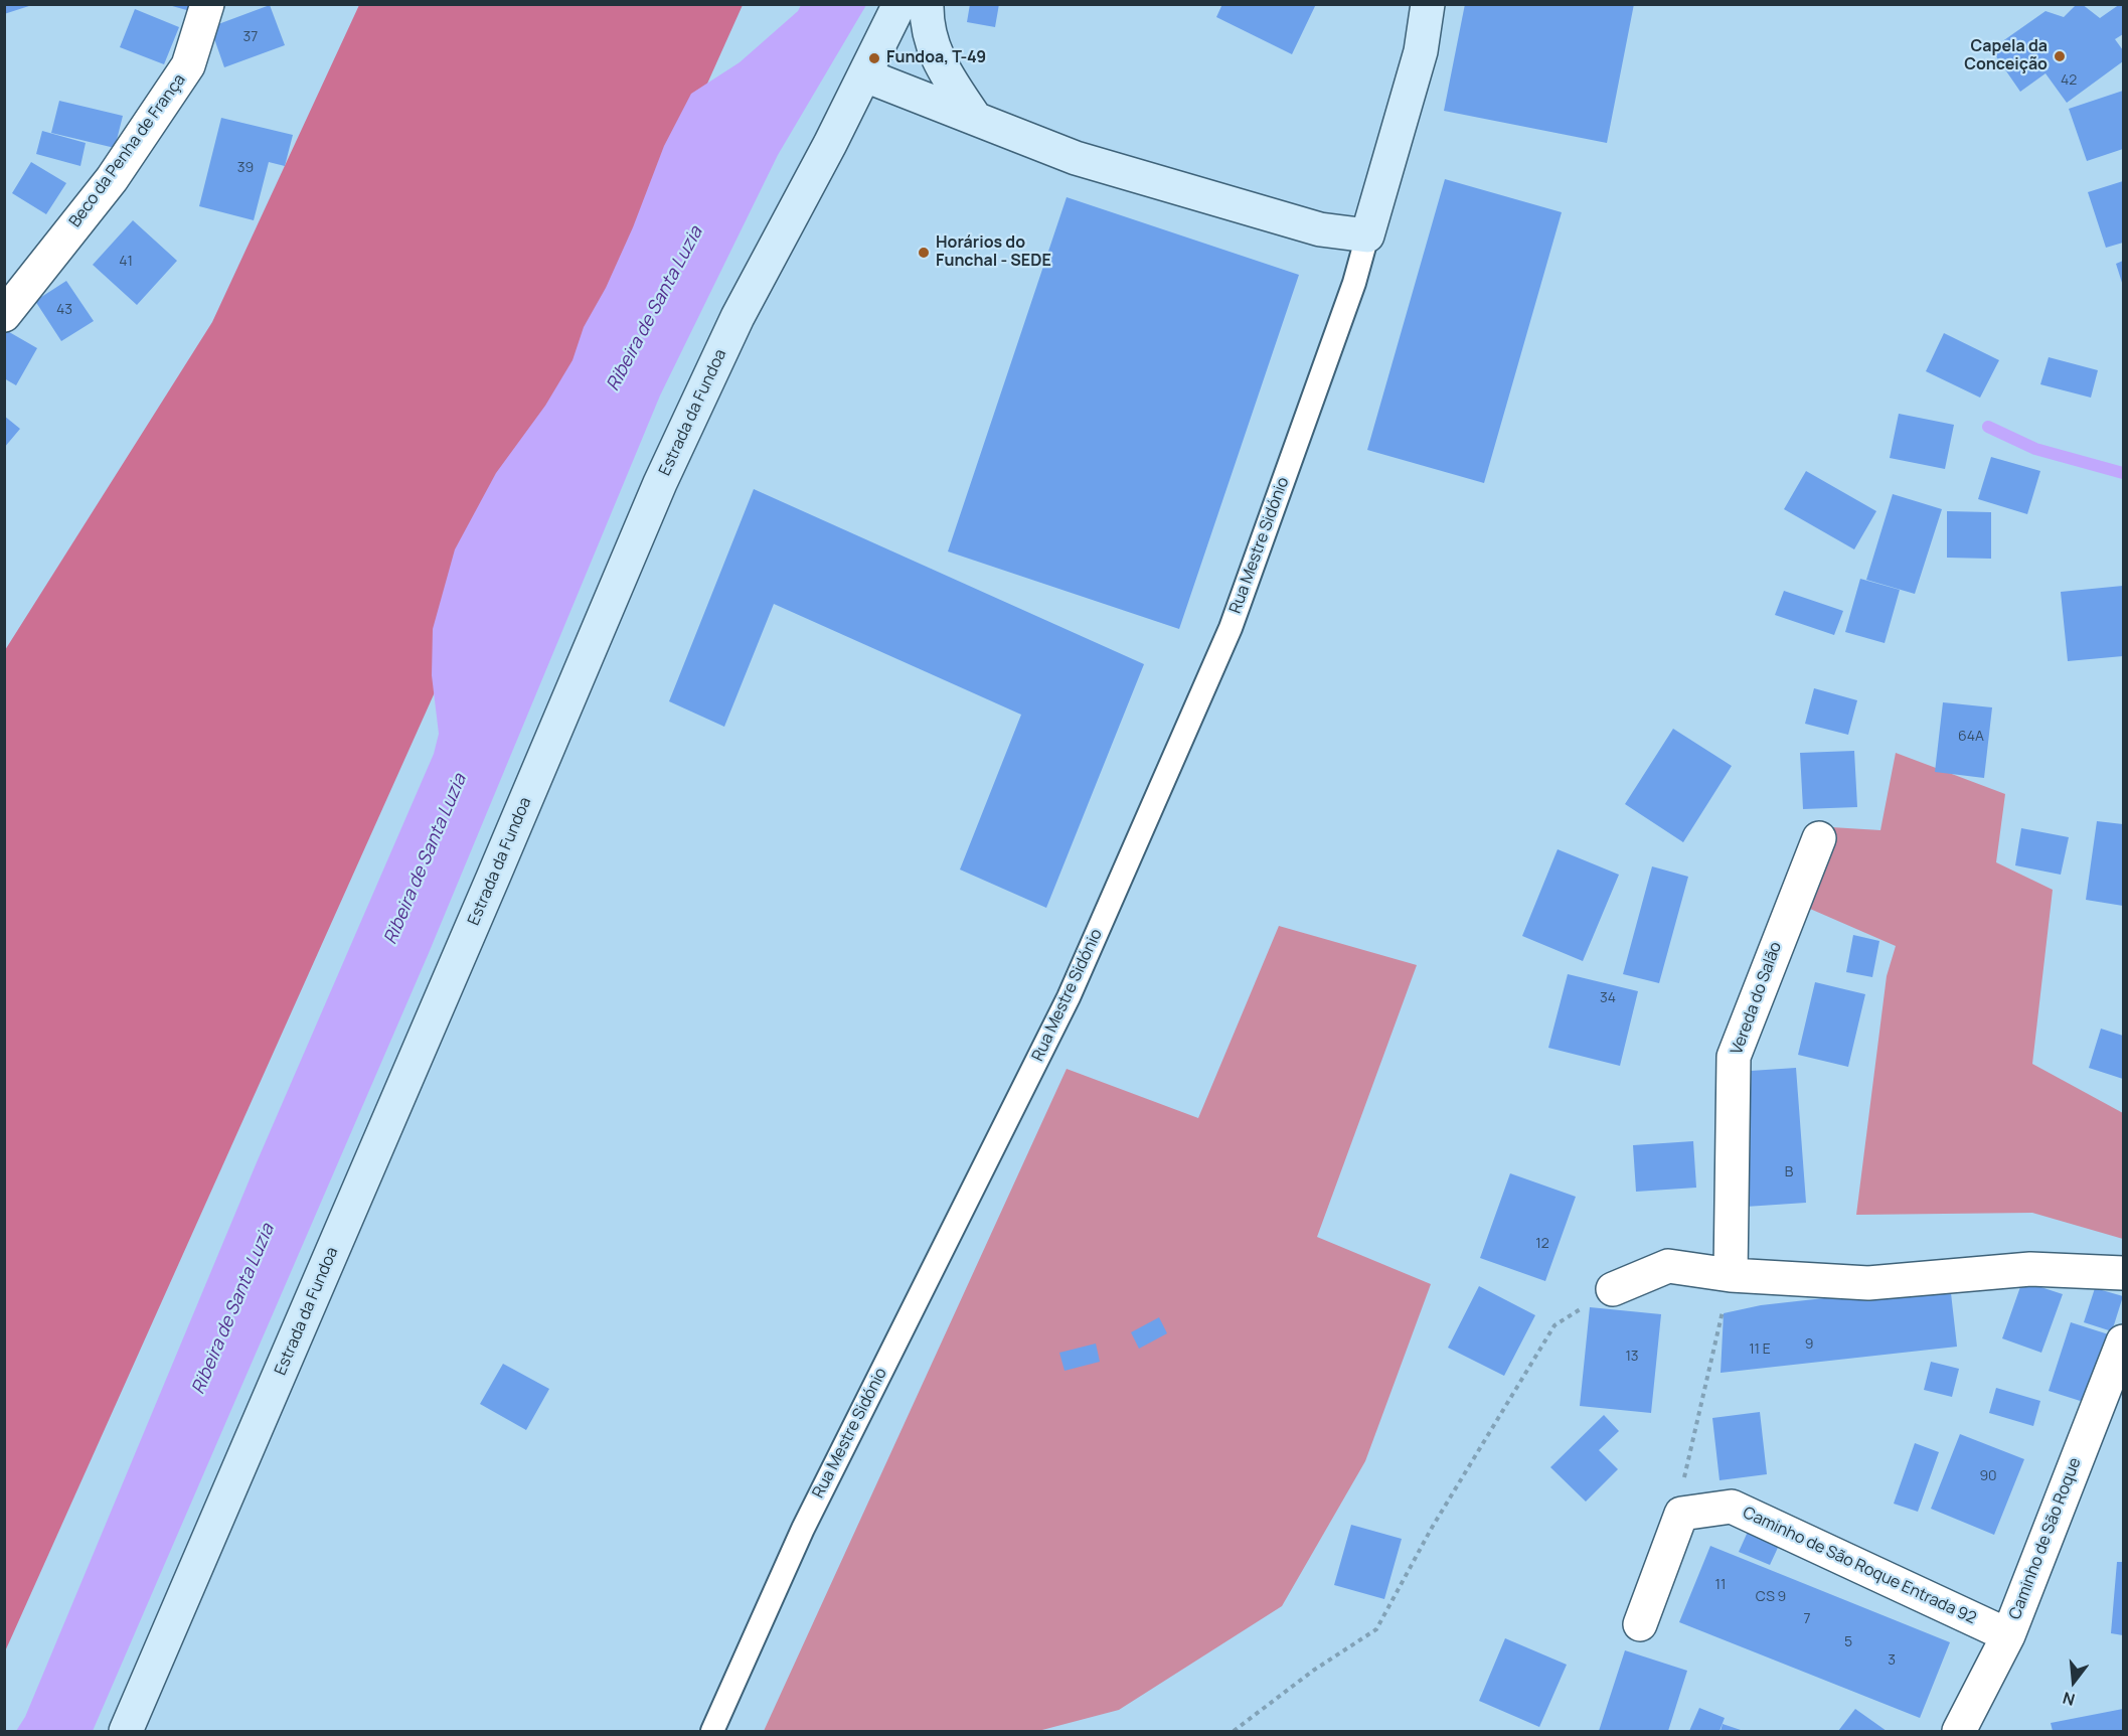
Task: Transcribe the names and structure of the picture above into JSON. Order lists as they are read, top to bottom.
{
  "streets": {
    "main road": ["Estrada da Fundoa"],
    "street": [
      "Beco da Penha de França",
      "Vereda do Salão",
      "Caminho de São Roque",
      "Caminho de São Roque Entrada 92"
    ],
    "lane": ["Rua Mestre Sidónio"]
  },
  "crossings": [
    ["Caminho de São Roque", "Caminho de São Roque Entrada 92"]
  ],
  "water": ["Ribeira de Santa Luzia"],
  "places": ["Capela da Conceição", "Fundoa, T-49", "Horários do Funchal - SEDE"],
  "house_numbers": [
    "37",
    "42",
    "39",
    "41",
    "43",
    "64A",
    "34",
    "B",
    "12",
    "9",
    "11 E",
    "13",
    "90",
    "11",
    "CS 9",
    "7",
    "5",
    "3"
  ],
  "north": "bottom"
}
